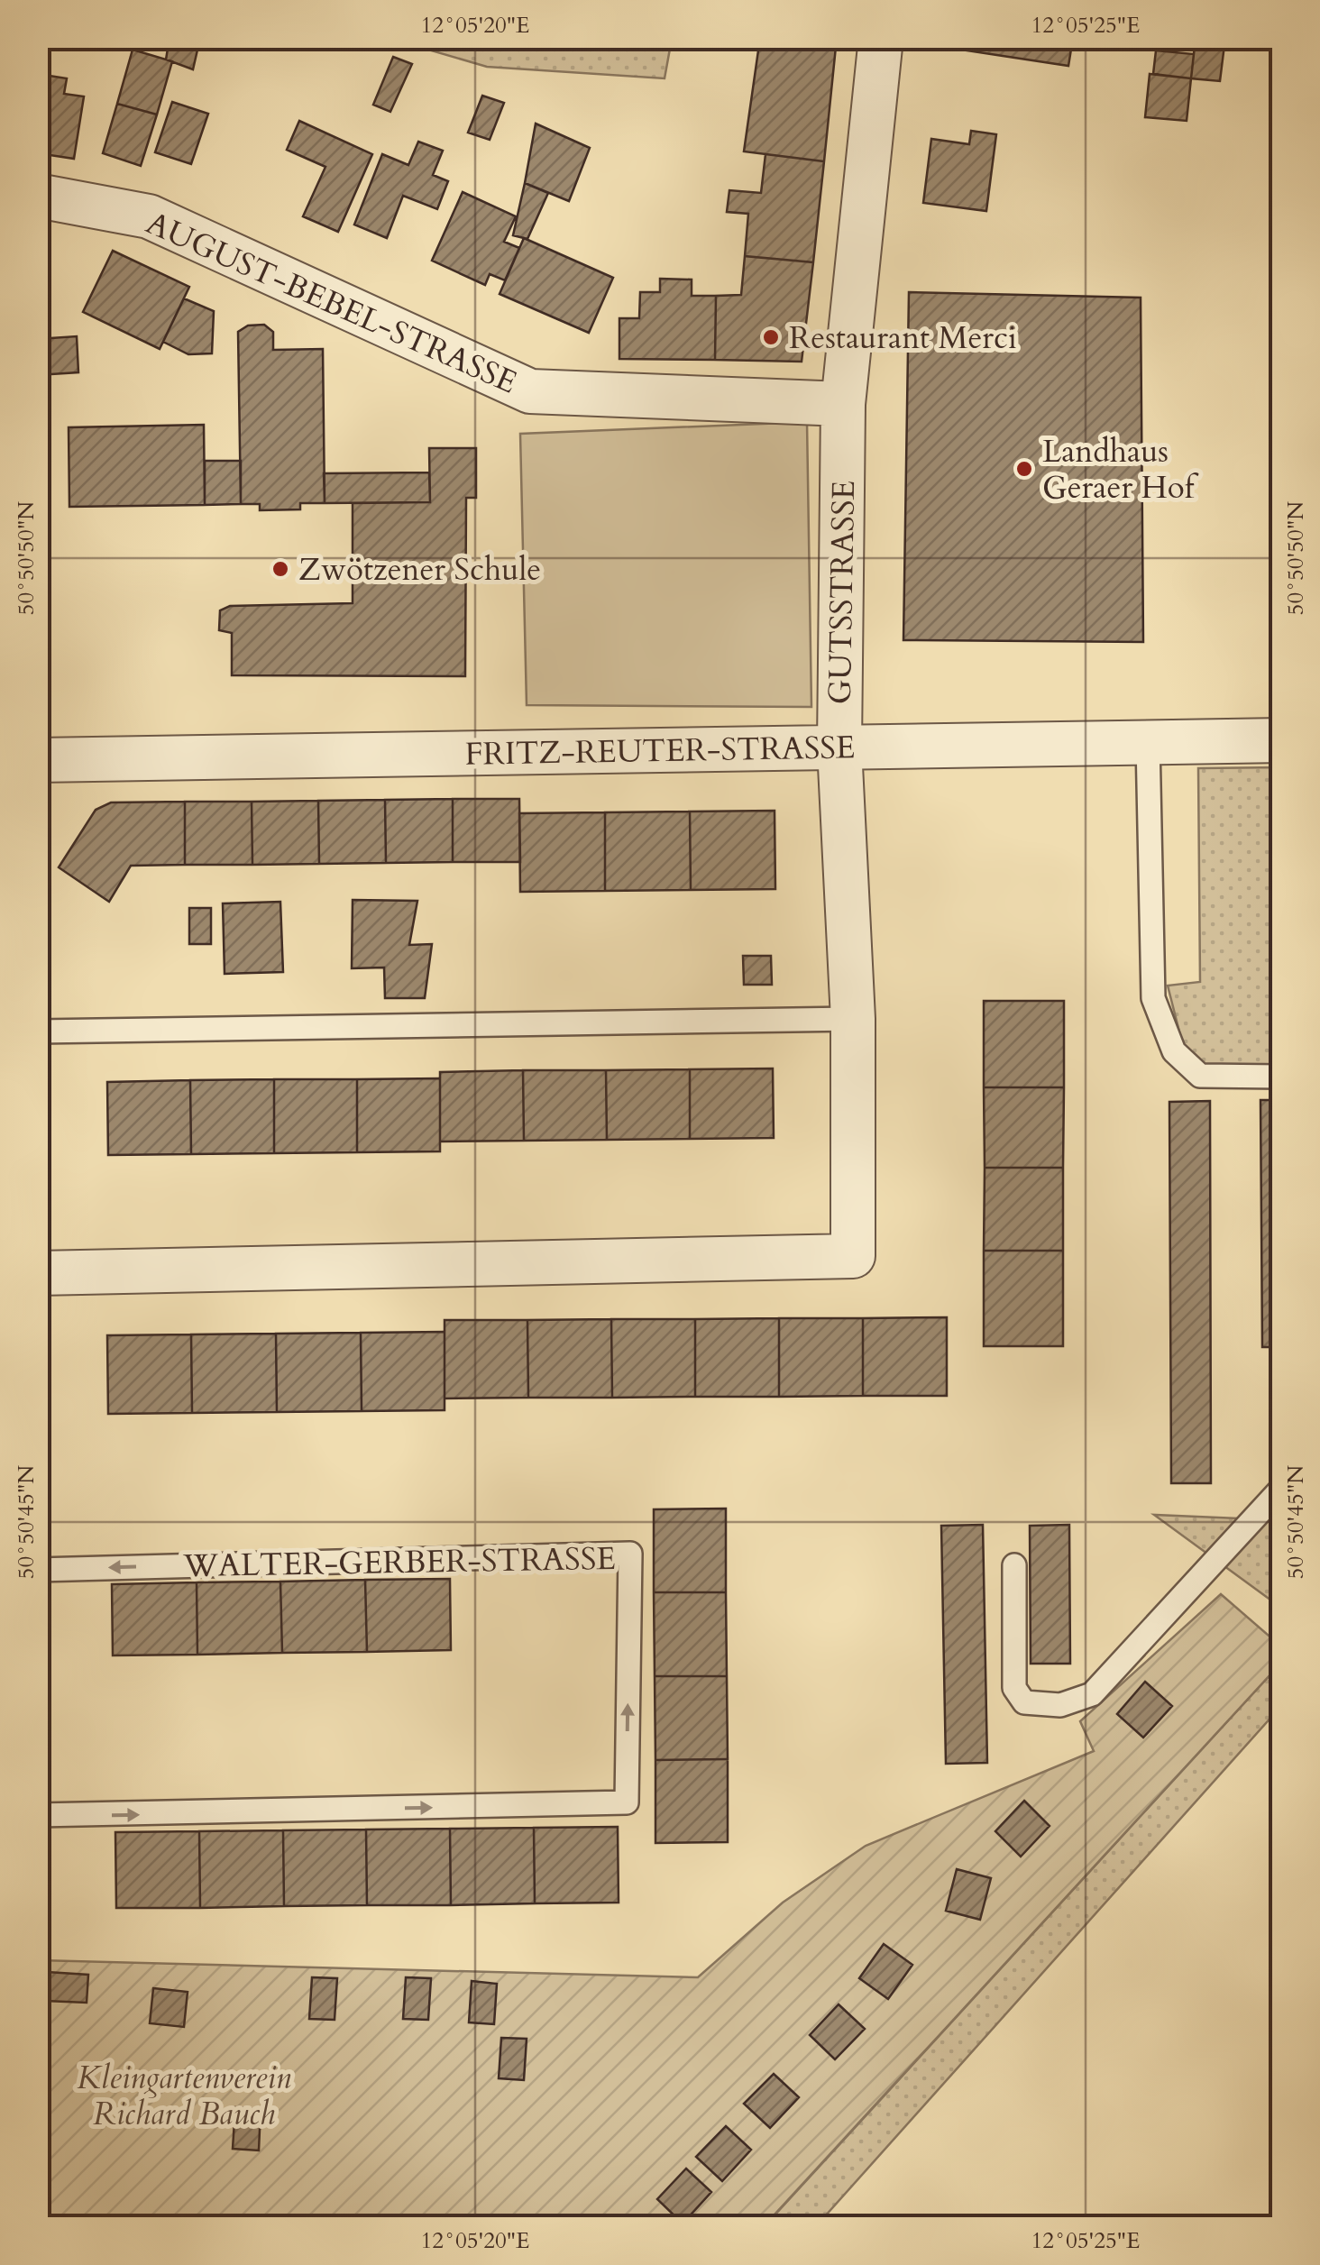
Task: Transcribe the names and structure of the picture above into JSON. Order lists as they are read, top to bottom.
{
  "streets": {
    "street": ["AUGUST-BEBEL-STRASSE", "GUTSSTRASSE", "FRITZ-REUTER-STRASSE"],
    "lane": ["WALTER-GERBER-STRASSE"]
  },
  "crossings": [
    ["AUGUST-BEBEL-STRASSE", "GUTSSTRASSE"],
    ["GUTSSTRASSE", "FRITZ-REUTER-STRASSE"]
  ],
  "parks": ["Kleingartenverein Richard Bauch"],
  "places": ["Restaurant Merci", "Landhaus Geraer Hof", "Zwötzener Schule"],
  "coordinates": [
    "12°05'20\"E",
    "12°05'25\"E",
    "50°50'50\"N",
    "50°50'45\"N"
  ]
}
